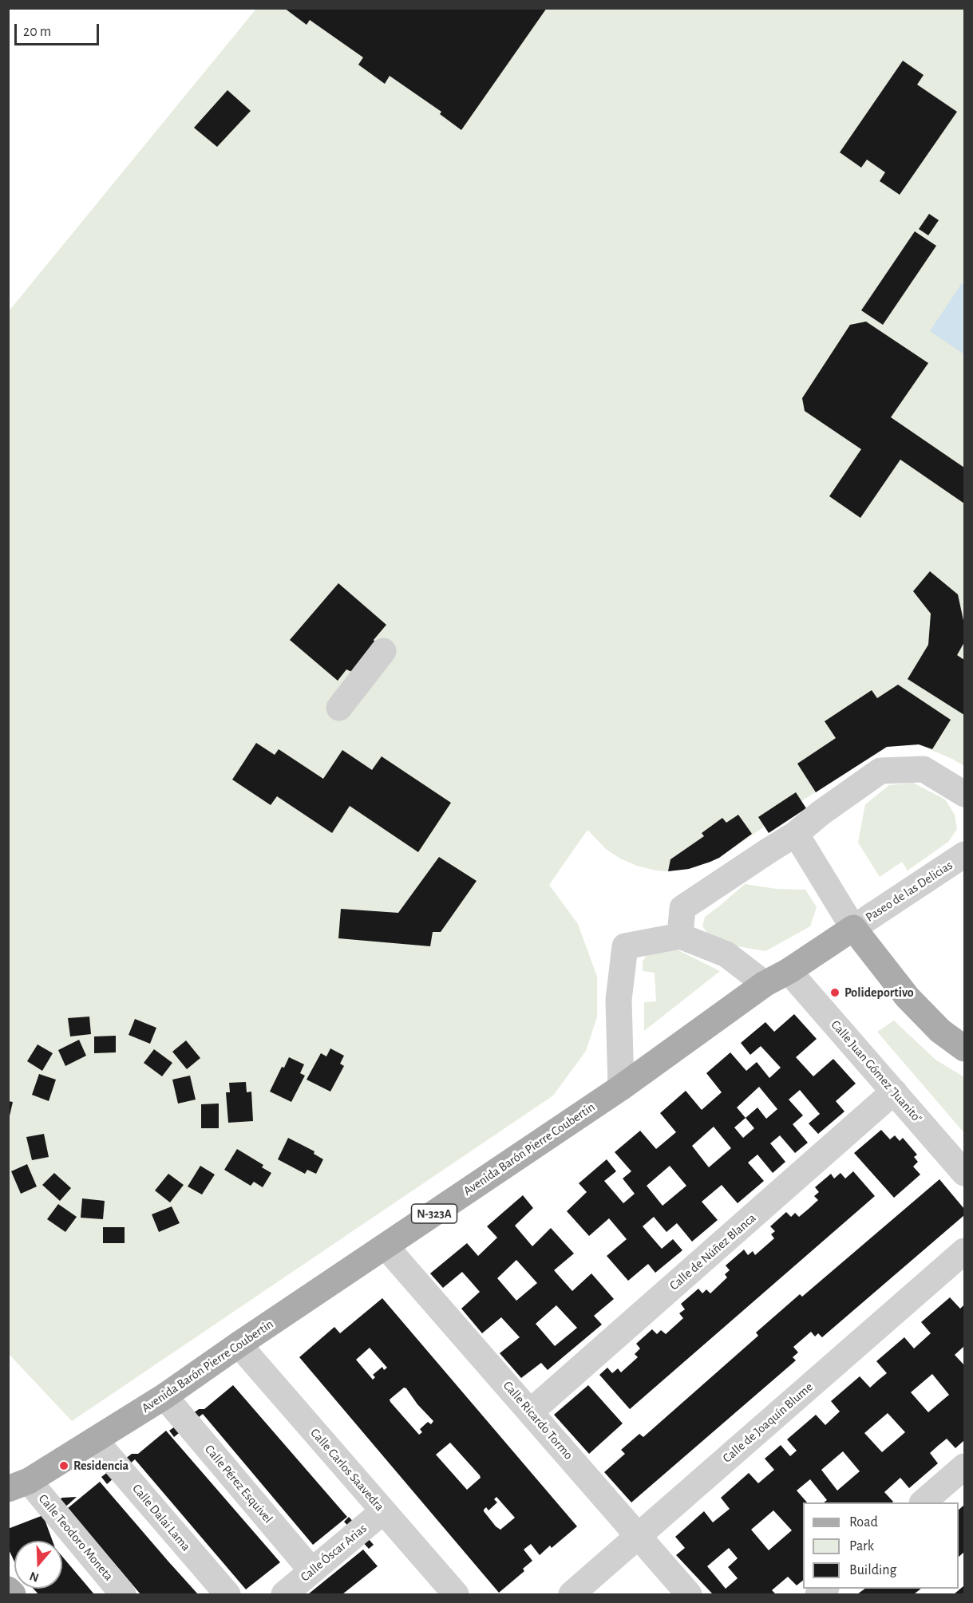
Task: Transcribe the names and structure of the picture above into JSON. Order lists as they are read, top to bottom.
{
  "streets": {
    "main road": ["Avenida Barón Pierre Coubertin", "N-323A"],
    "street": [
      "Paseo de las Delicias",
      "Calle Juan Gómez \"Juanito\"",
      "Calle de Núñez Blanca",
      "Calle Ricardo Tormo",
      "Calle de Joaquín Blume",
      "Calle Carlos Saavedra",
      "Calle Pérez Esquivel",
      "Calle Dalai Lama",
      "Calle Teodoro Moneta",
      "Calle Óscar Arias"
    ]
  },
  "crossings": [
    ["Paseo de las Delicias", "Avenida Barón Pierre Coubertin"],
    ["Calle Juan Gómez \"Juanito\"", "Avenida Barón Pierre Coubertin"],
    ["Calle Juan Gómez \"Juanito\"", "Calle de Núñez Blanca"],
    ["Avenida Barón Pierre Coubertin", "Calle Ricardo Tormo"],
    ["Avenida Barón Pierre Coubertin", "Calle Carlos Saavedra"],
    ["Avenida Barón Pierre Coubertin", "Calle Pérez Esquivel"],
    ["Avenida Barón Pierre Coubertin", "Calle Dalai Lama"],
    ["Avenida Barón Pierre Coubertin", "Calle Teodoro Moneta"],
    ["Calle de Núñez Blanca", "Calle Ricardo Tormo"],
    ["Calle Ricardo Tormo", "Calle de Joaquín Blume"],
    ["Calle Carlos Saavedra", "Calle Óscar Arias"],
    ["Calle Pérez Esquivel", "Calle Óscar Arias"]
  ],
  "places": ["Polideportivo", "Residencia"],
  "legend": ["Road", "Park", "Building"],
  "scale_bar": "20 m",
  "north": "bottom"
}
